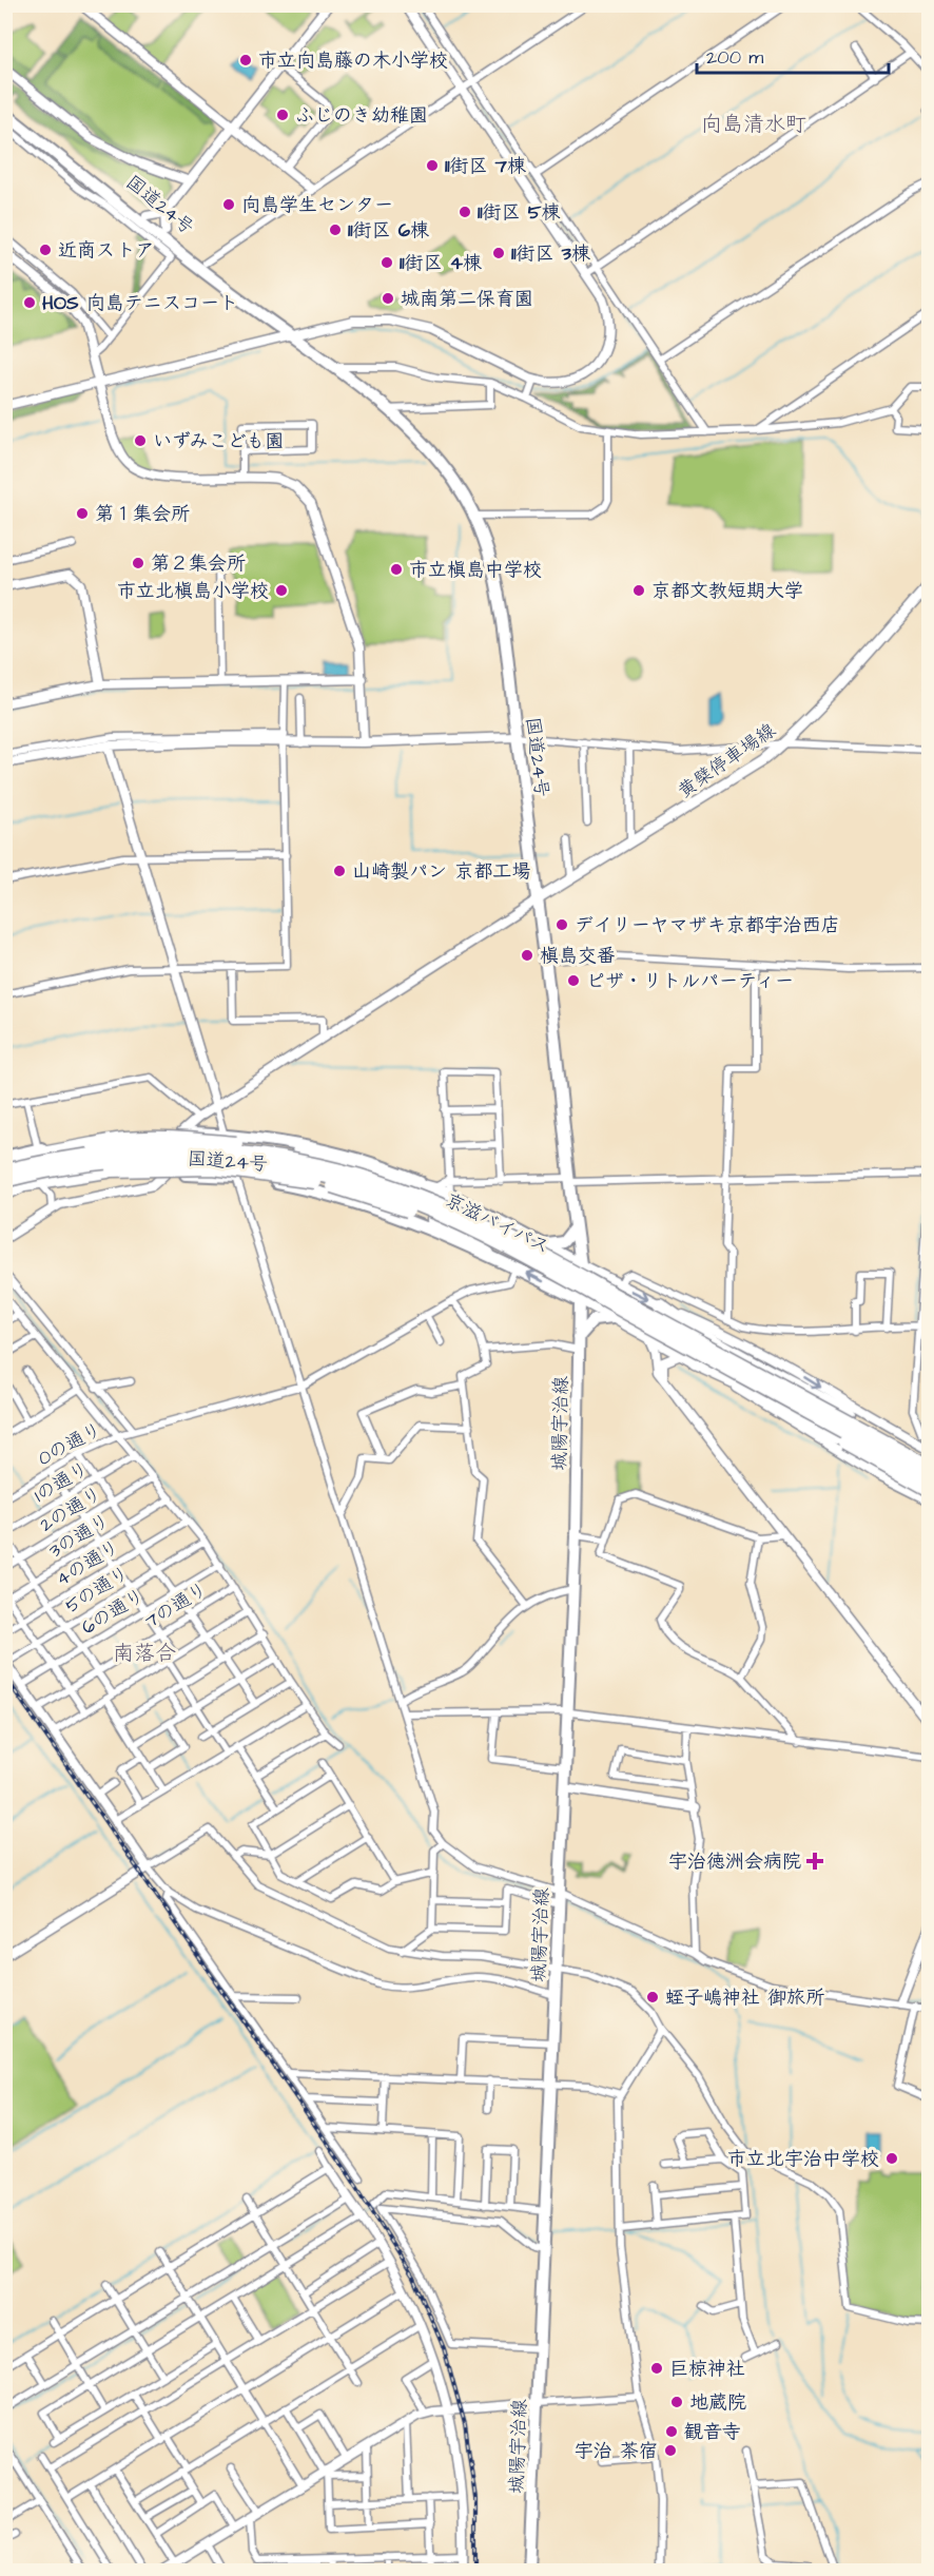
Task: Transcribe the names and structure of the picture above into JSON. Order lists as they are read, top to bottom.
{
  "streets": {
    "highway": ["京滋バイパス"],
    "main road": ["国道24号", "黄檗停車場線", "城陽宇治線"],
    "street": [
      "0の通り",
      "1の通り",
      "2の通り",
      "3の通り",
      "4の通り",
      "5の通り",
      "7の通り",
      "6の通り"
    ]
  },
  "crossings": [
    ["国道24号", "黄檗停車場線"],
    ["国道24号", "城陽宇治線"],
    ["国道24号", "0の通り"]
  ],
  "districts": ["向島清水町", "南落合"],
  "places": {
    "other": [
      "市立向島藤の木小学校",
      "ふじのき幼稚園",
      "11街区 7棟",
      "向島学生センター",
      "11街区 5棟",
      "11街区 6棟",
      "近商ストア",
      "11街区 3棟",
      "11街区 4棟",
      "城南第二保育園",
      "HOS 向島テニスコート",
      "いずみこども園",
      "第１集会所",
      "第２集会所",
      "市立槇島中学校",
      "市立北槇島小学校",
      "京都文教短期大学",
      "山崎製パン 京都工場",
      "デイリーヤマザキ京都宇治西店",
      "槇島交番",
      "ピザ・リトルパーティー",
      "蛭子嶋神社 御旅所",
      "市立北宇治中学校",
      "巨椋神社",
      "地蔵院",
      "観音寺",
      "宇治 茶宿"
    ],
    "health": ["宇治徳洲会病院"]
  },
  "scale_bar": "200 m"
}
